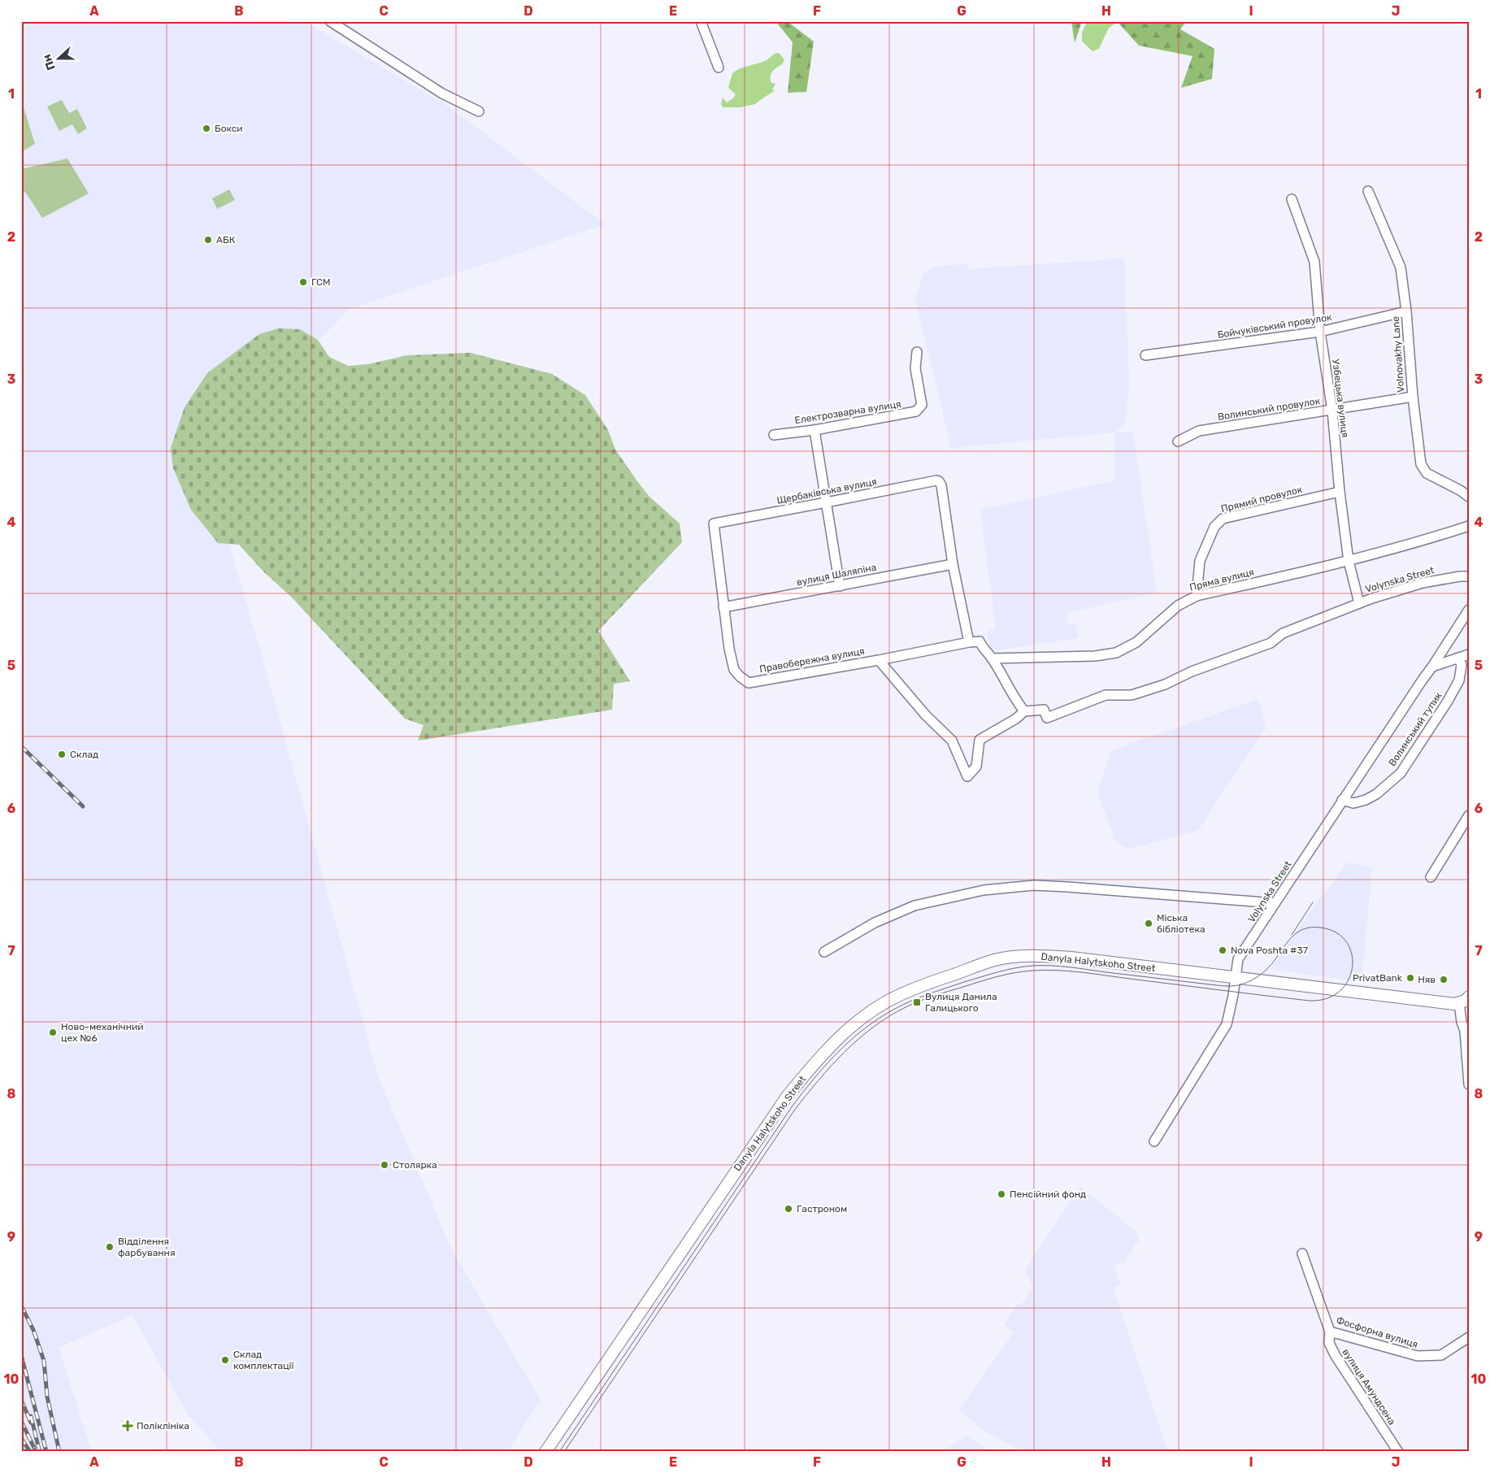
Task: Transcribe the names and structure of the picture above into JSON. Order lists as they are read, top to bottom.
{
  "streets": {
    "street": [
      "Бойчуківський провулок",
      "Volnovakhy Lane",
      "Узбецька вулиця",
      "Волинський провулок",
      "Електрозварна вулиця",
      "Щербаківська вулиця",
      "Прямий провулок",
      "вулиця Шаляпіна",
      "Пряма вулиця",
      "Volynska Street",
      "Правобережна вулиця",
      "Волинський тупик",
      "Danyla Halytskoho Street",
      "Фосфорна вулиця",
      "вулиця Амундсена"
    ]
  },
  "crossings": [
    ["Бойчуківський провулок", "Volnovakhy Lane"],
    ["Бойчуківський провулок", "Узбецька вулиця"],
    ["Volnovakhy Lane", "Волинський провулок"],
    ["Узбецька вулиця", "Волинський провулок"],
    ["Узбецька вулиця", "Прямий провулок"],
    ["Узбецька вулиця", "Пряма вулиця"],
    ["Узбецька вулиця", "Volynska Street"],
    ["Щербаківська вулиця", "вулиця Шаляпіна"],
    ["Щербаківська вулиця", "Правобережна вулиця"],
    ["Прямий провулок", "Пряма вулиця"],
    ["вулиця Шаляпіна", "Правобережна вулиця"],
    ["Volynska Street", "Правобережна вулиця"],
    ["Volynska Street", "Волинський тупик"],
    ["Volynska Street", "Danyla Halytskoho Street"],
    ["Фосфорна вулиця", "вулиця Амундсена"]
  ],
  "places": {
    "other": [
      "Бокси",
      "АБК",
      "ГСМ",
      "Склад",
      "Міська бібліотека",
      "Nova Poshta #37",
      "PrivatBank",
      "Няв",
      "Ново-механічний цех №6",
      "Столярка",
      "Пенсійний фонд",
      "Гастроном",
      "Відділення фарбування",
      "Склад комплектації"
    ],
    "transit": ["Вулиця Данила Галицького"],
    "health": ["Поліклініка"]
  },
  "north": "left",
  "grid": {
    "columns": [
      "A",
      "B",
      "C",
      "D",
      "E",
      "F",
      "G",
      "H",
      "I",
      "J"
    ],
    "rows": [
      "1",
      "2",
      "3",
      "4",
      "5",
      "6",
      "7",
      "8",
      "9",
      "10"
    ]
  }
}
